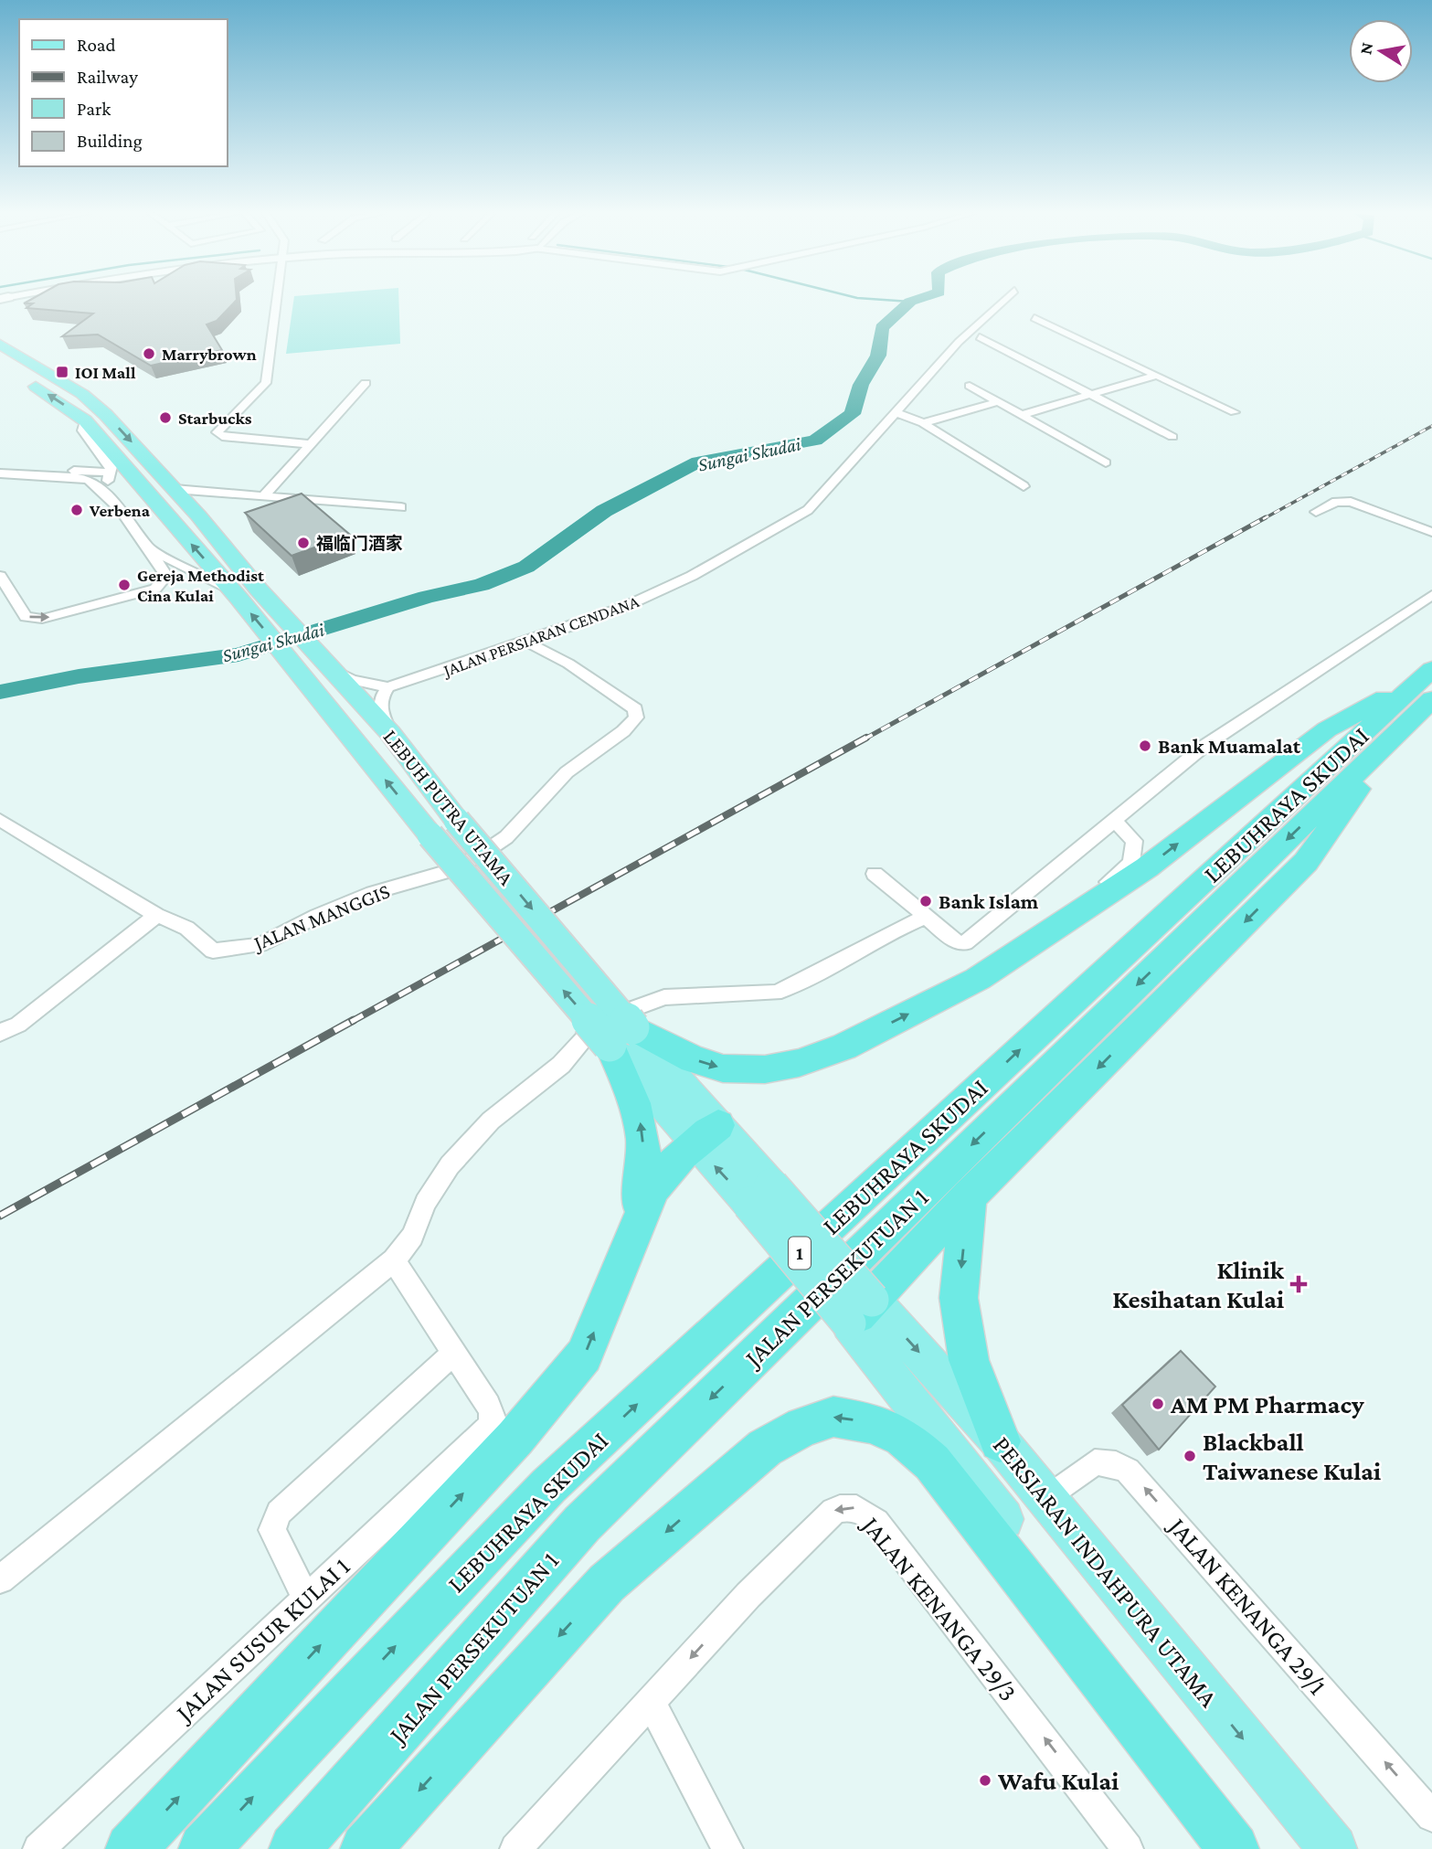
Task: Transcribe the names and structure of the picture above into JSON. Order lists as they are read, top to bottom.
{
  "streets": {
    "highway": ["LEBUHRAYA SKUDAI", "1", "JALAN PERSEKUTUAN 1"],
    "main road": ["LEBUH PUTRA UTAMA", "PERSIARAN INDAHPURA UTAMA"],
    "street": [
      "JALAN PERSIARAN CENDANA",
      "JALAN MANGGIS",
      "JALAN KENANGA 29/1",
      "JALAN KENANGA 29/3",
      "JALAN SUSUR KULAI 1"
    ]
  },
  "crossings": [
    ["LEBUHRAYA SKUDAI", "JALAN PERSEKUTUAN 1"],
    ["LEBUH PUTRA UTAMA", "PERSIARAN INDAHPURA UTAMA"],
    ["PERSIARAN INDAHPURA UTAMA", "JALAN KENANGA 29/1"]
  ],
  "one_way": ["JALAN KENANGA 29/1"],
  "water": ["Sungai Skudai"],
  "places": {
    "other": [
      "Marrybrown",
      "Starbucks",
      "Verbena",
      "福临门酒家",
      "Gereja Methodist Cina Kulai",
      "Bank Muamalat",
      "Bank Islam",
      "AM PM Pharmacy",
      "Blackball Taiwanese Kulai",
      "Wafu Kulai"
    ],
    "transit": ["IOI Mall"],
    "health": ["Klinik Kesihatan Kulai"]
  },
  "legend": [
    "Road",
    "Railway",
    "Park",
    "Building"
  ],
  "north": "left"
}
